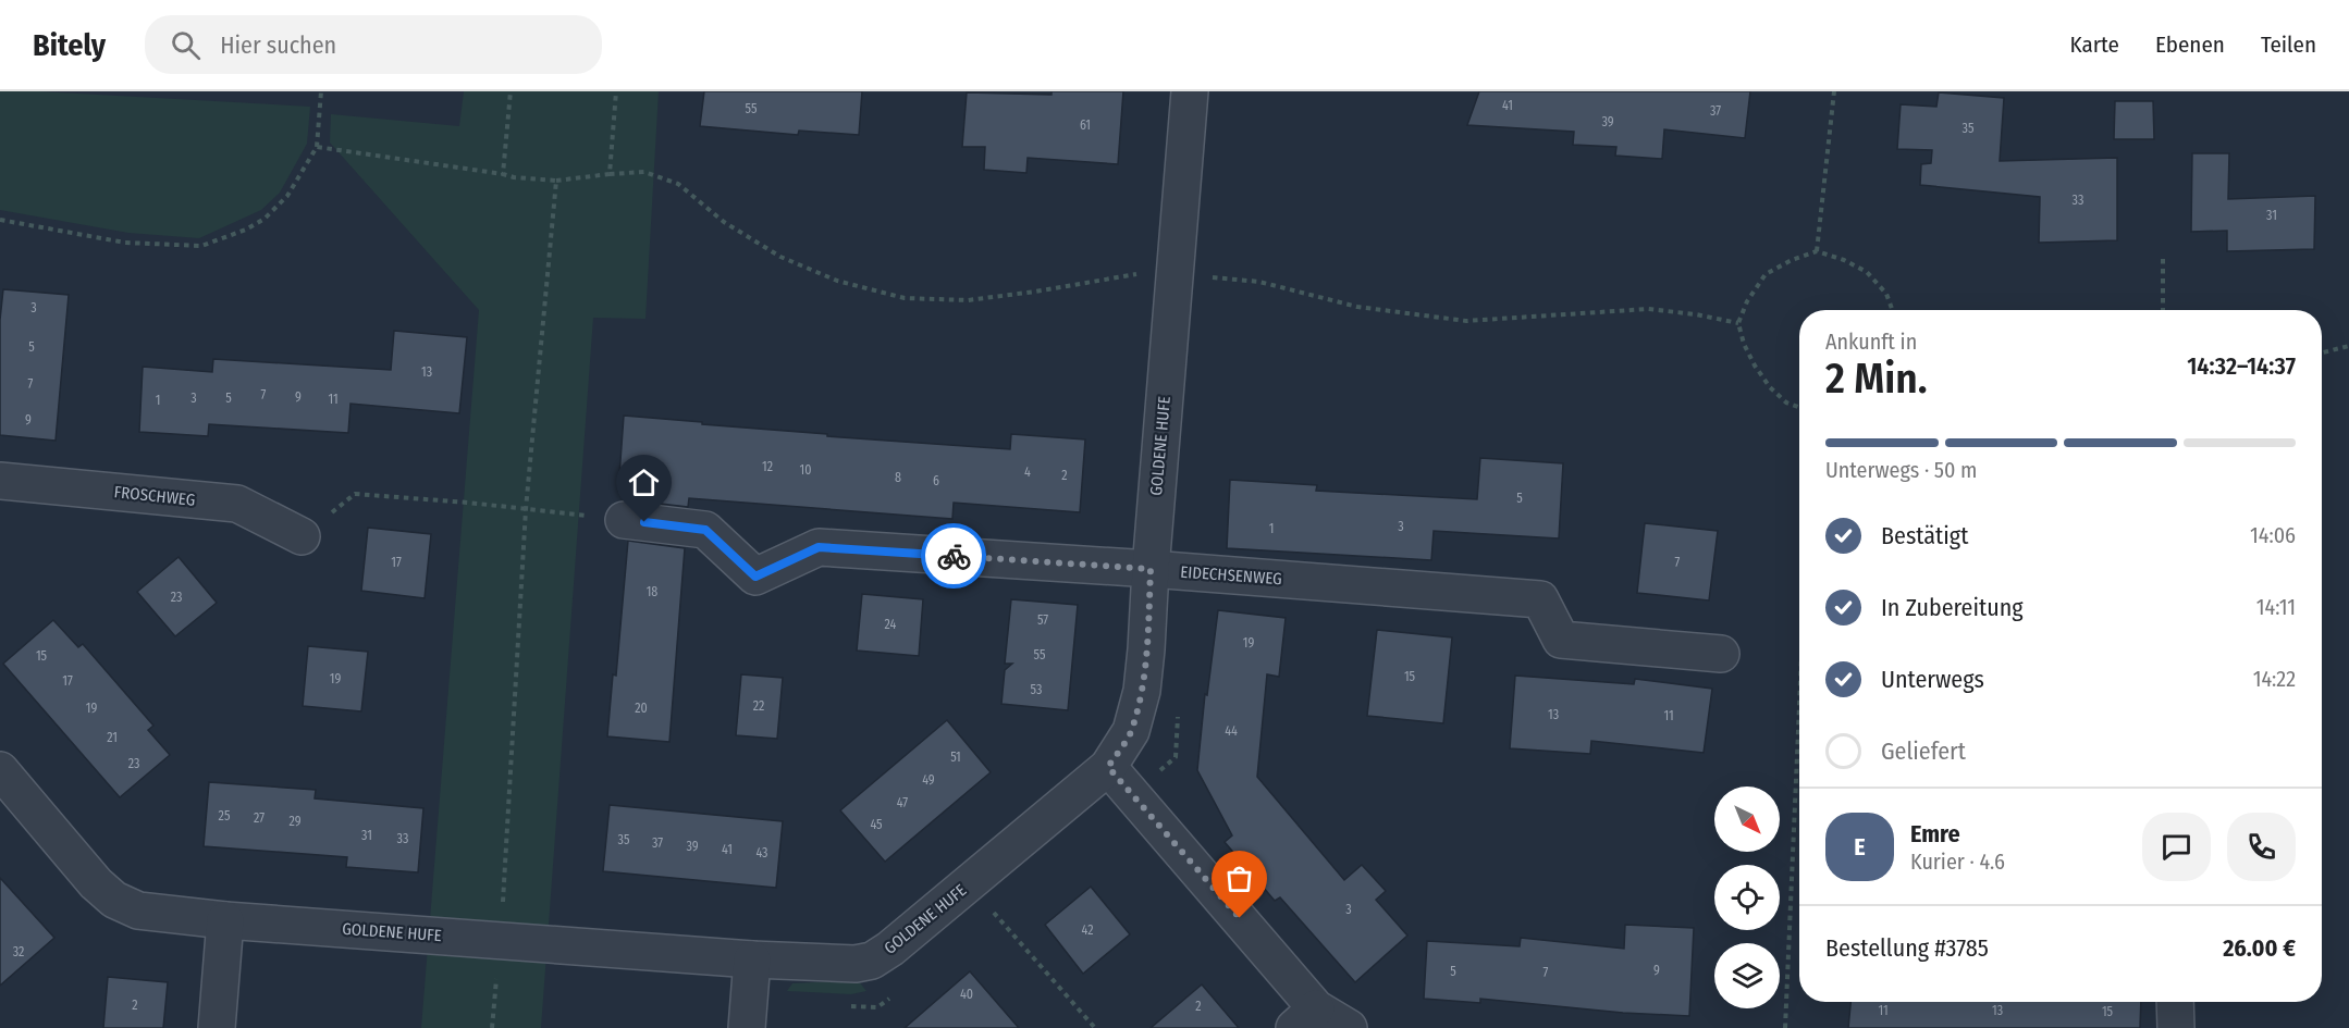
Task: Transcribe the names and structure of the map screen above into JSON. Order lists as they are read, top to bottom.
{
  "streets": {
    "street": ["GOLDENE HUFE", "FROSCHWEG", "EIDECHSENWEG"]
  },
  "crossings": [
    ["GOLDENE HUFE", "EIDECHSENWEG"]
  ],
  "house_numbers": [
    "41",
    "55",
    "37",
    "39",
    "61",
    "35",
    "33",
    "31",
    "3",
    "5",
    "13",
    "7",
    "7",
    "9",
    "3",
    "5",
    "11",
    "1",
    "9",
    "12",
    "10",
    "4",
    "2",
    "8",
    "6",
    "5",
    "3",
    "1",
    "17",
    "7",
    "18",
    "23",
    "57",
    "24",
    "19",
    "55",
    "15",
    "15",
    "19",
    "17",
    "53",
    "22",
    "19",
    "20",
    "13",
    "11",
    "44",
    "21",
    "51",
    "23",
    "49",
    "47",
    "25",
    "27",
    "29",
    "45",
    "31",
    "33",
    "35",
    "37",
    "39",
    "41",
    "43",
    "3",
    "42",
    "32",
    "9",
    "5",
    "7",
    "40",
    "2",
    "2",
    "11",
    "13",
    "15"
  ],
  "north": "bottom right",
  "page": {
    "header": "Bitely",
    "search": "Hier suchen",
    "nav": ["Karte", "Ebenen", "Teilen"],
    "heading": ["2 Min.", "Ankunft in", "14:32–14:37"],
    "panel": [
      "Emre",
      "Kurier · 4.6",
      "Bestellung #3785",
      "26.00 €"
    ],
    "bar": "Unterwegs · 50 m",
    "list": [
      ["Bestätigt", "14:06"],
      ["In Zubereitung", "14:11"],
      ["Unterwegs", "14:22"],
      "Geliefert"
    ],
    "round": "E"
  }
}
